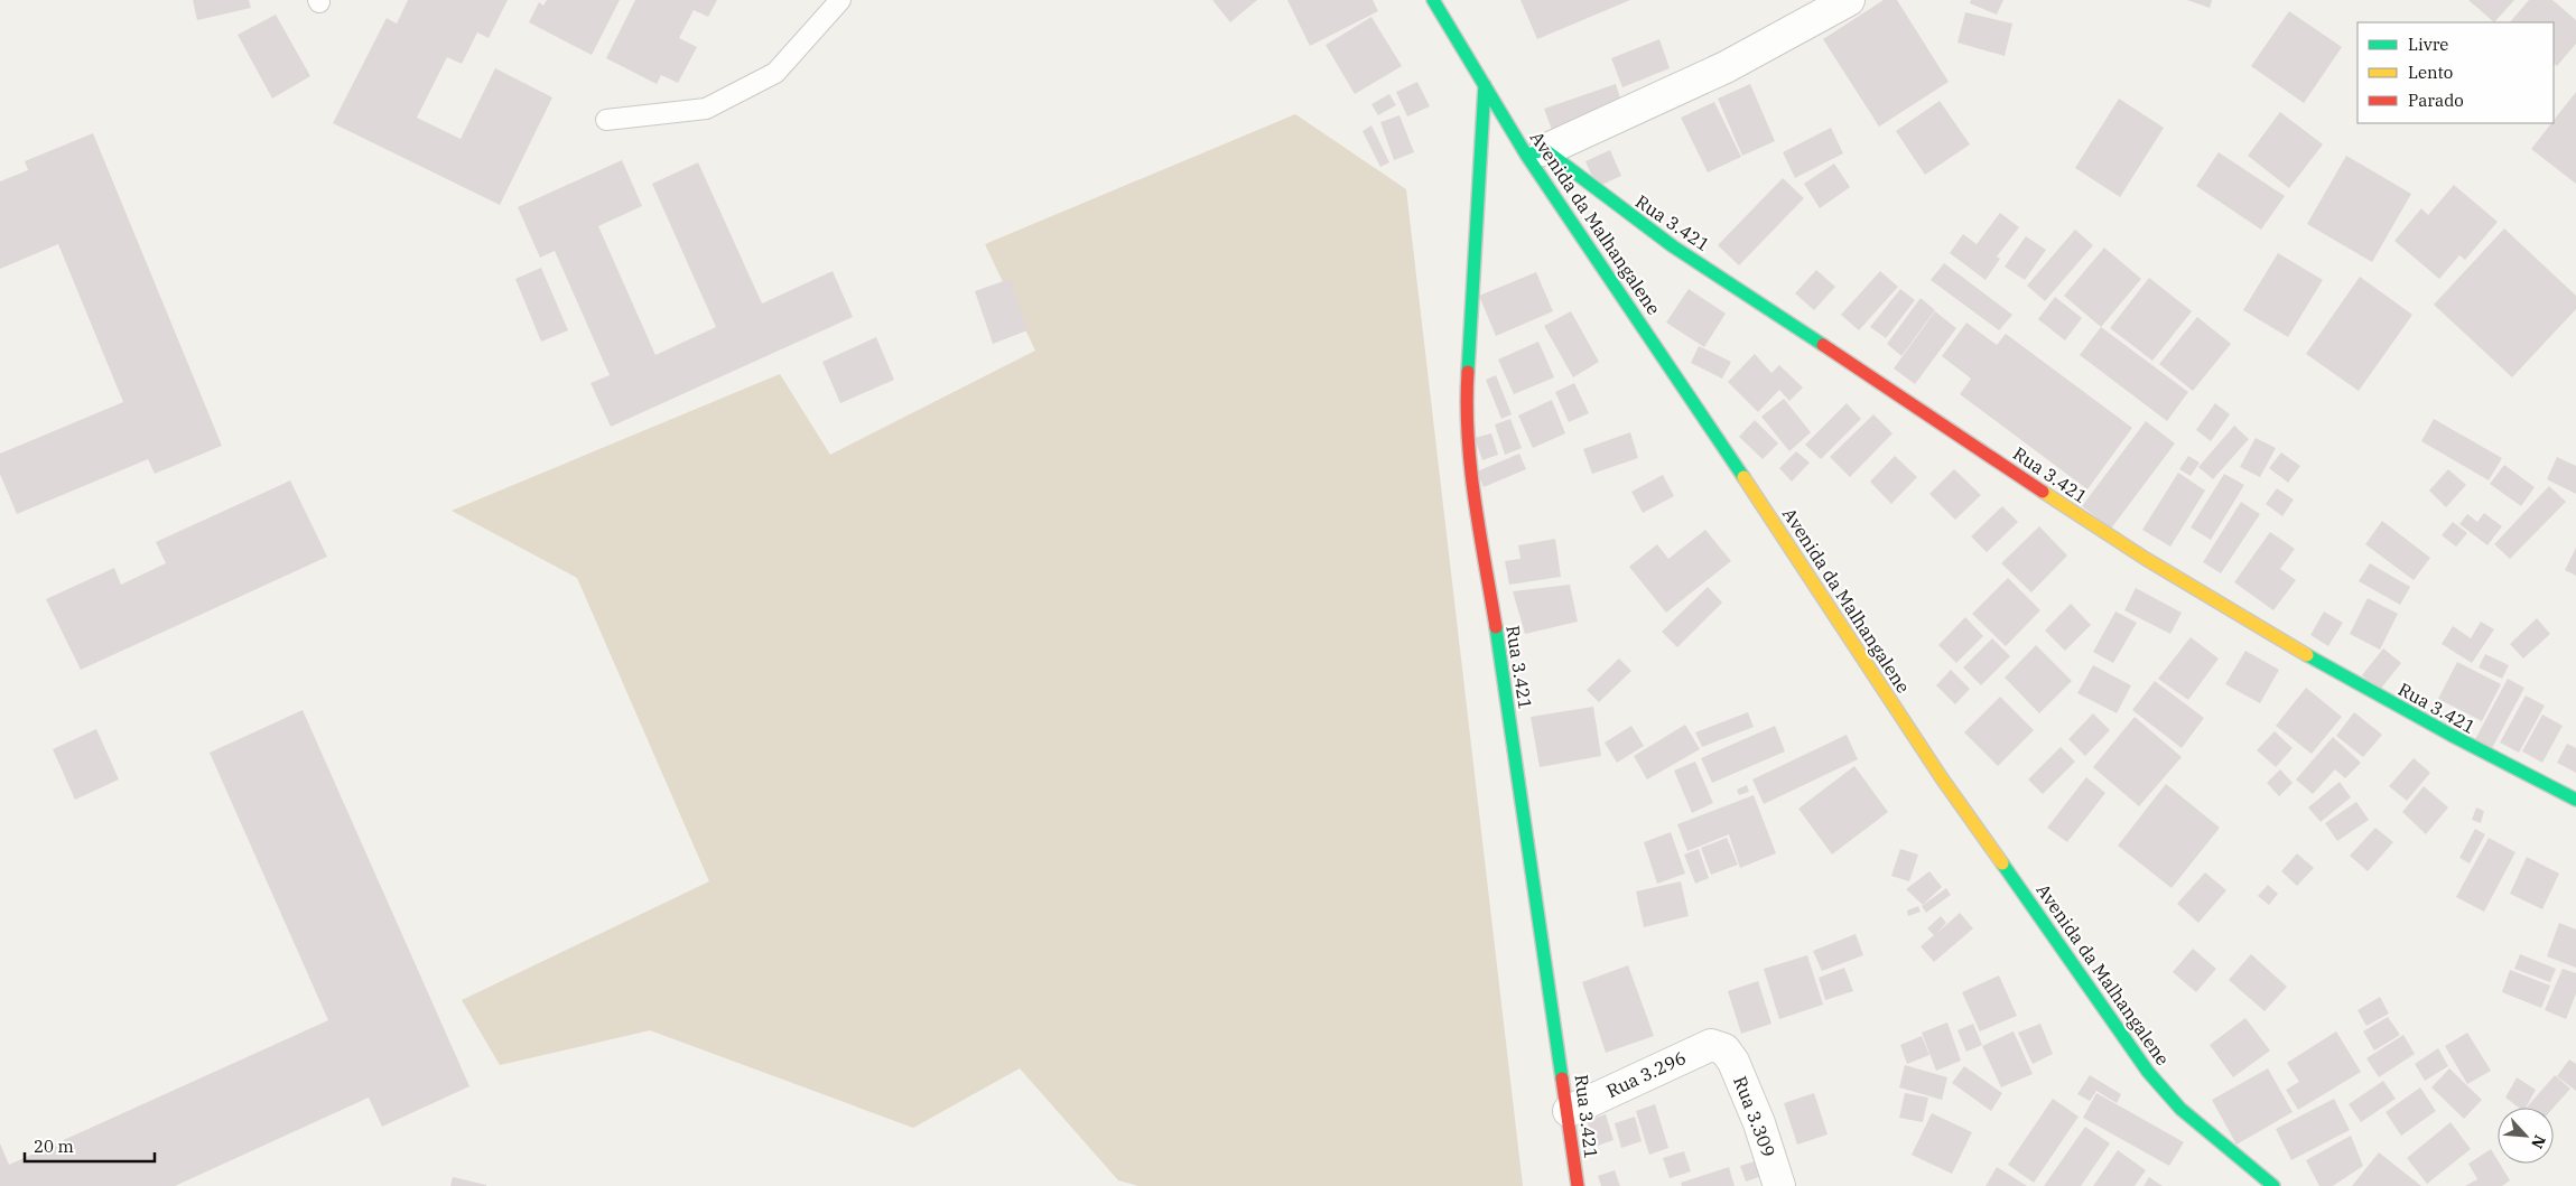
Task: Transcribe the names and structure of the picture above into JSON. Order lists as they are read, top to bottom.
{
  "streets": {
    "street": [
      "Avenida da Malhangalene",
      "Rua 3.421",
      "Rua 3.296",
      "Rua 3.309"
    ]
  },
  "crossings": [
    ["Avenida da Malhangalene", "Rua 3.421"],
    ["Rua 3.421", "Rua 3.296"],
    ["Rua 3.296", "Rua 3.309"]
  ],
  "legend": ["Livre", "Lento", "Parado"],
  "scale_bar": "20 m",
  "north": "bottom right"
}
